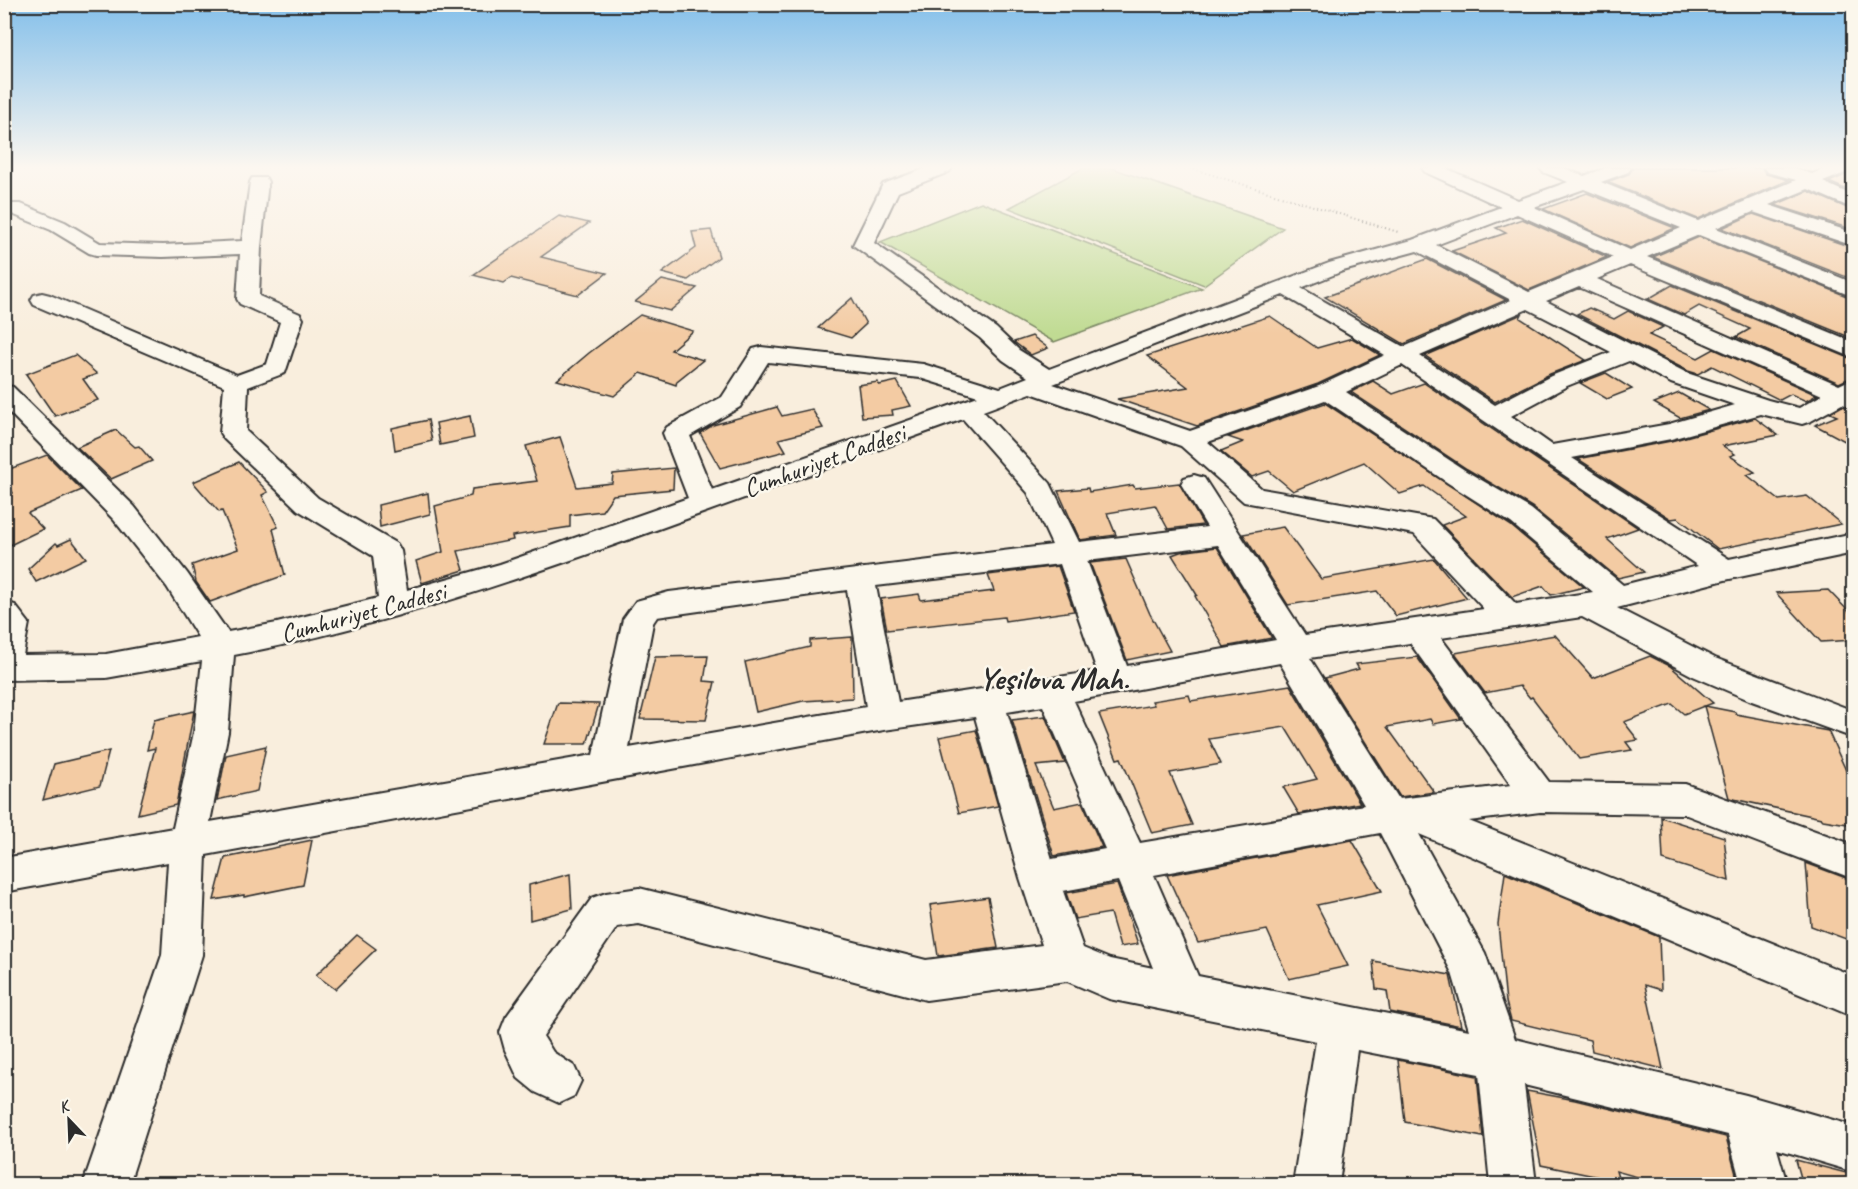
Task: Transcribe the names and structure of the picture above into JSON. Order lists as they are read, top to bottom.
{
  "streets": {
    "street": ["Cumhuriyet Caddesi"]
  },
  "districts": ["Yeşilova Mah."],
  "north": "top left"
}
